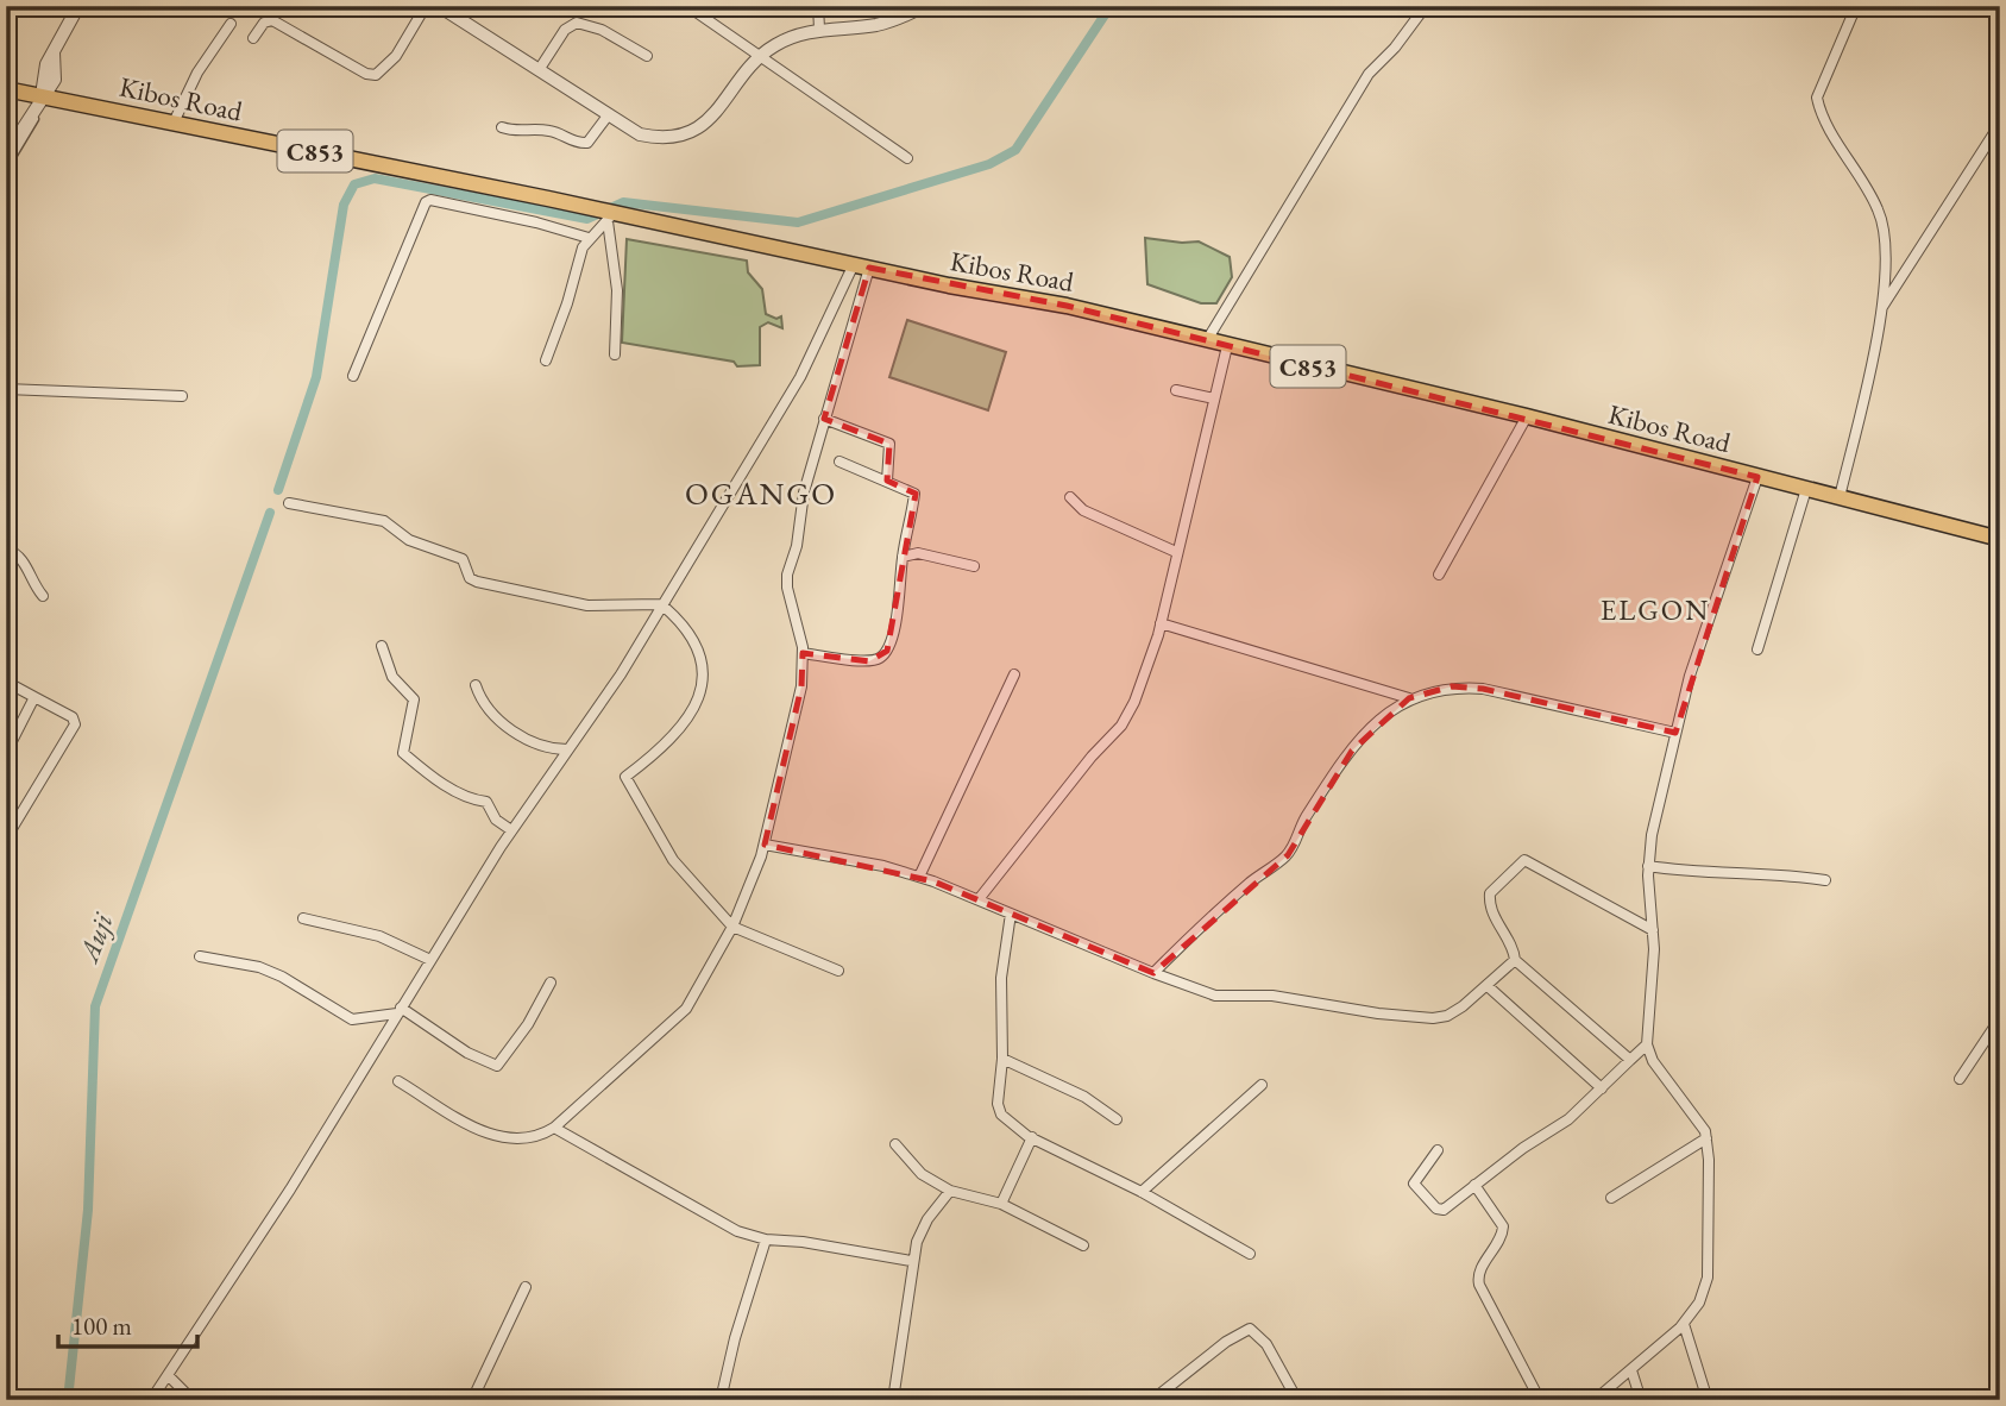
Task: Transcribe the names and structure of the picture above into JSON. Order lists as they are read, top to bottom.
{
  "streets": {
    "main road": ["Kibos Road", "C853"]
  },
  "districts": ["OGANGO", "ELGON"],
  "water": ["Auji"],
  "scale_bar": "100 m"
}
